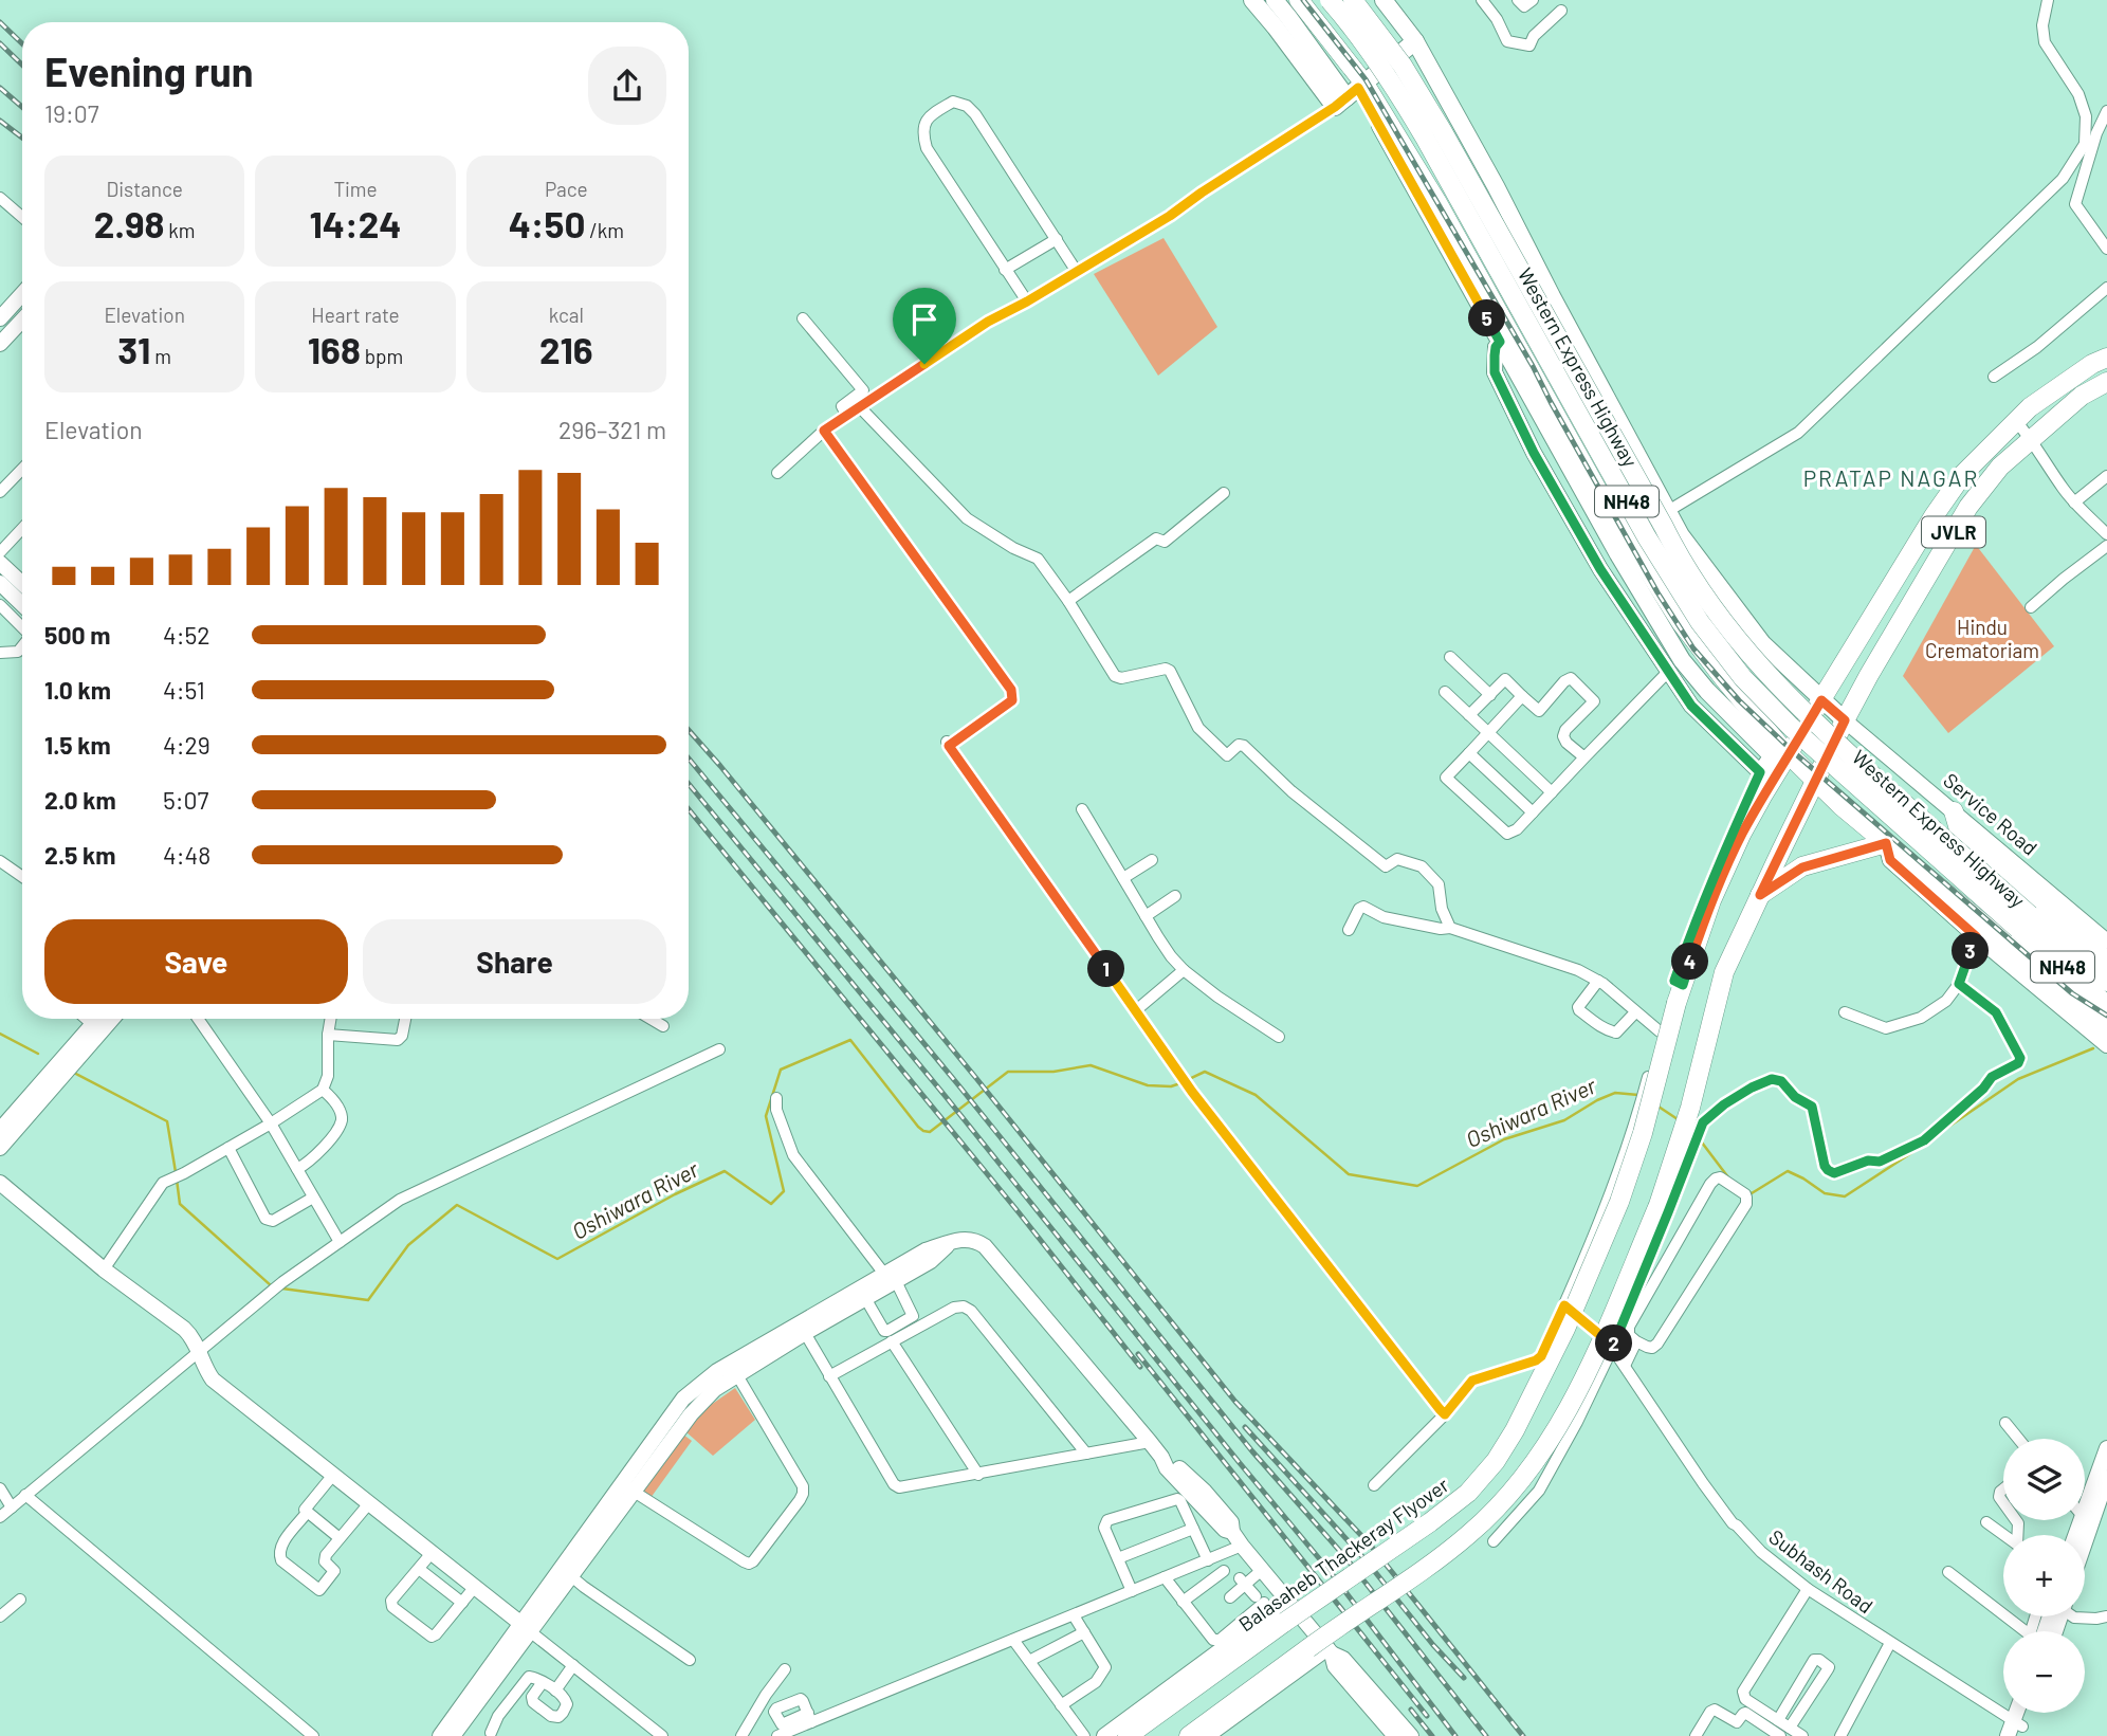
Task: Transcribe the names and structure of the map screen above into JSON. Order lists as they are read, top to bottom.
{
  "streets": {
    "main road": [
      "Western Express Highway",
      "NH48",
      "JVLR",
      "Balasaheb Thackeray Flyover"
    ],
    "street": ["Service Road", "Subhash Road"]
  },
  "crossings": [
    ["JVLR", "Service Road"],
    ["JVLR", "Balasaheb Thackeray Flyover"]
  ],
  "districts": ["PRATAP NAGAR"],
  "water": ["Oshiwara River"],
  "parks": ["Hindu Crematoriam"],
  "page": {
    "heading": ["Evening run", "19:07"],
    "stats": [
      ["Distance", "2.98 km"],
      ["Time", "14:24"],
      ["Pace", "4:50 /km"],
      ["Elevation", "31 m"],
      ["Heart rate", "168 bpm"],
      ["kcal", "216"]
    ],
    "pins": [
      "5",
      "3",
      "4",
      "1",
      "2"
    ],
    "chart": ["Elevation", "296–321 m"],
    "list": [
      {
        "name": "500 m",
        "note": "4:52"
      },
      {
        "name": "1.0 km",
        "note": "4:51"
      },
      {
        "name": "1.5 km",
        "note": "4:29"
      },
      {
        "name": "2.0 km",
        "note": "5:07"
      },
      {
        "name": "2.5 km",
        "note": "4:48"
      }
    ],
    "buttons": ["Save", "Share"],
    "map_buttons": ["+", "−"]
  }
}
